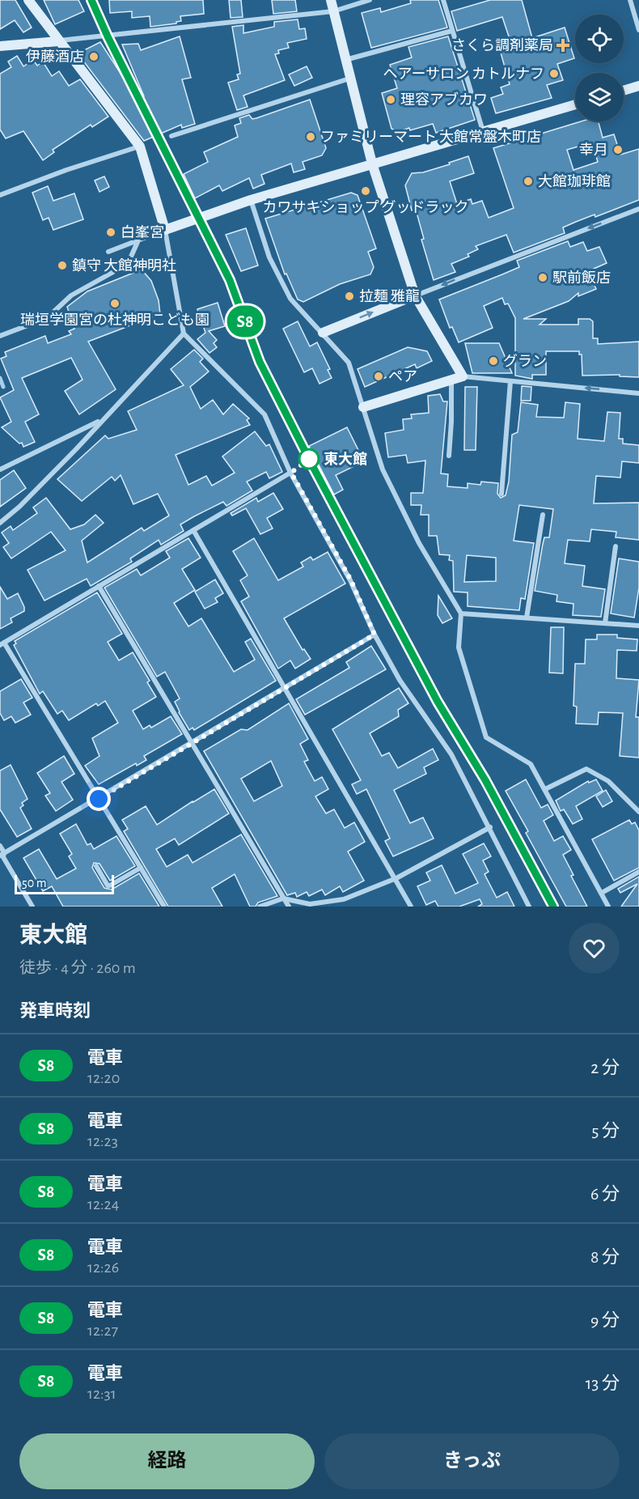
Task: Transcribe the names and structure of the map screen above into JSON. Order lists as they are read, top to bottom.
{
  "places": {
    "health": ["さくら調剤薬局"],
    "other": [
      "伊藤酒店",
      "ヘアーサロン カトルナフ",
      "理容アブカワ",
      "ファミリーマート 大館常盤木町店",
      "幸月",
      "大館珈琲館",
      "カワサキショップ グッドラック",
      "白峯宮",
      "鎮守 大館神明社",
      "駅前飯店",
      "拉麺 雅龍",
      "瑞垣学園宮の杜神明こども園",
      "グラン",
      "ペア",
      "東大館"
    ]
  },
  "scale_bar": "50 m",
  "page": {
    "on_map": "S8",
    "scale": "50 m",
    "heading": [
      ["東大館", "徒歩 · 4 分 · 260 m"],
      "発車時刻"
    ],
    "list": [
      {
        "mark": "S8",
        "name": "電車",
        "note": "12:20",
        "value": "2 分"
      },
      {
        "mark": "S8",
        "name": "電車",
        "note": "12:23",
        "value": "5 分"
      },
      {
        "mark": "S8",
        "name": "電車",
        "note": "12:24",
        "value": "6 分"
      },
      {
        "mark": "S8",
        "name": "電車",
        "note": "12:26",
        "value": "8 分"
      },
      {
        "mark": "S8",
        "name": "電車",
        "note": "12:27",
        "value": "9 分"
      },
      {
        "mark": "S8",
        "name": "電車",
        "note": "12:31",
        "value": "13 分"
      }
    ],
    "buttons": ["経路", "きっぷ"]
  }
}
